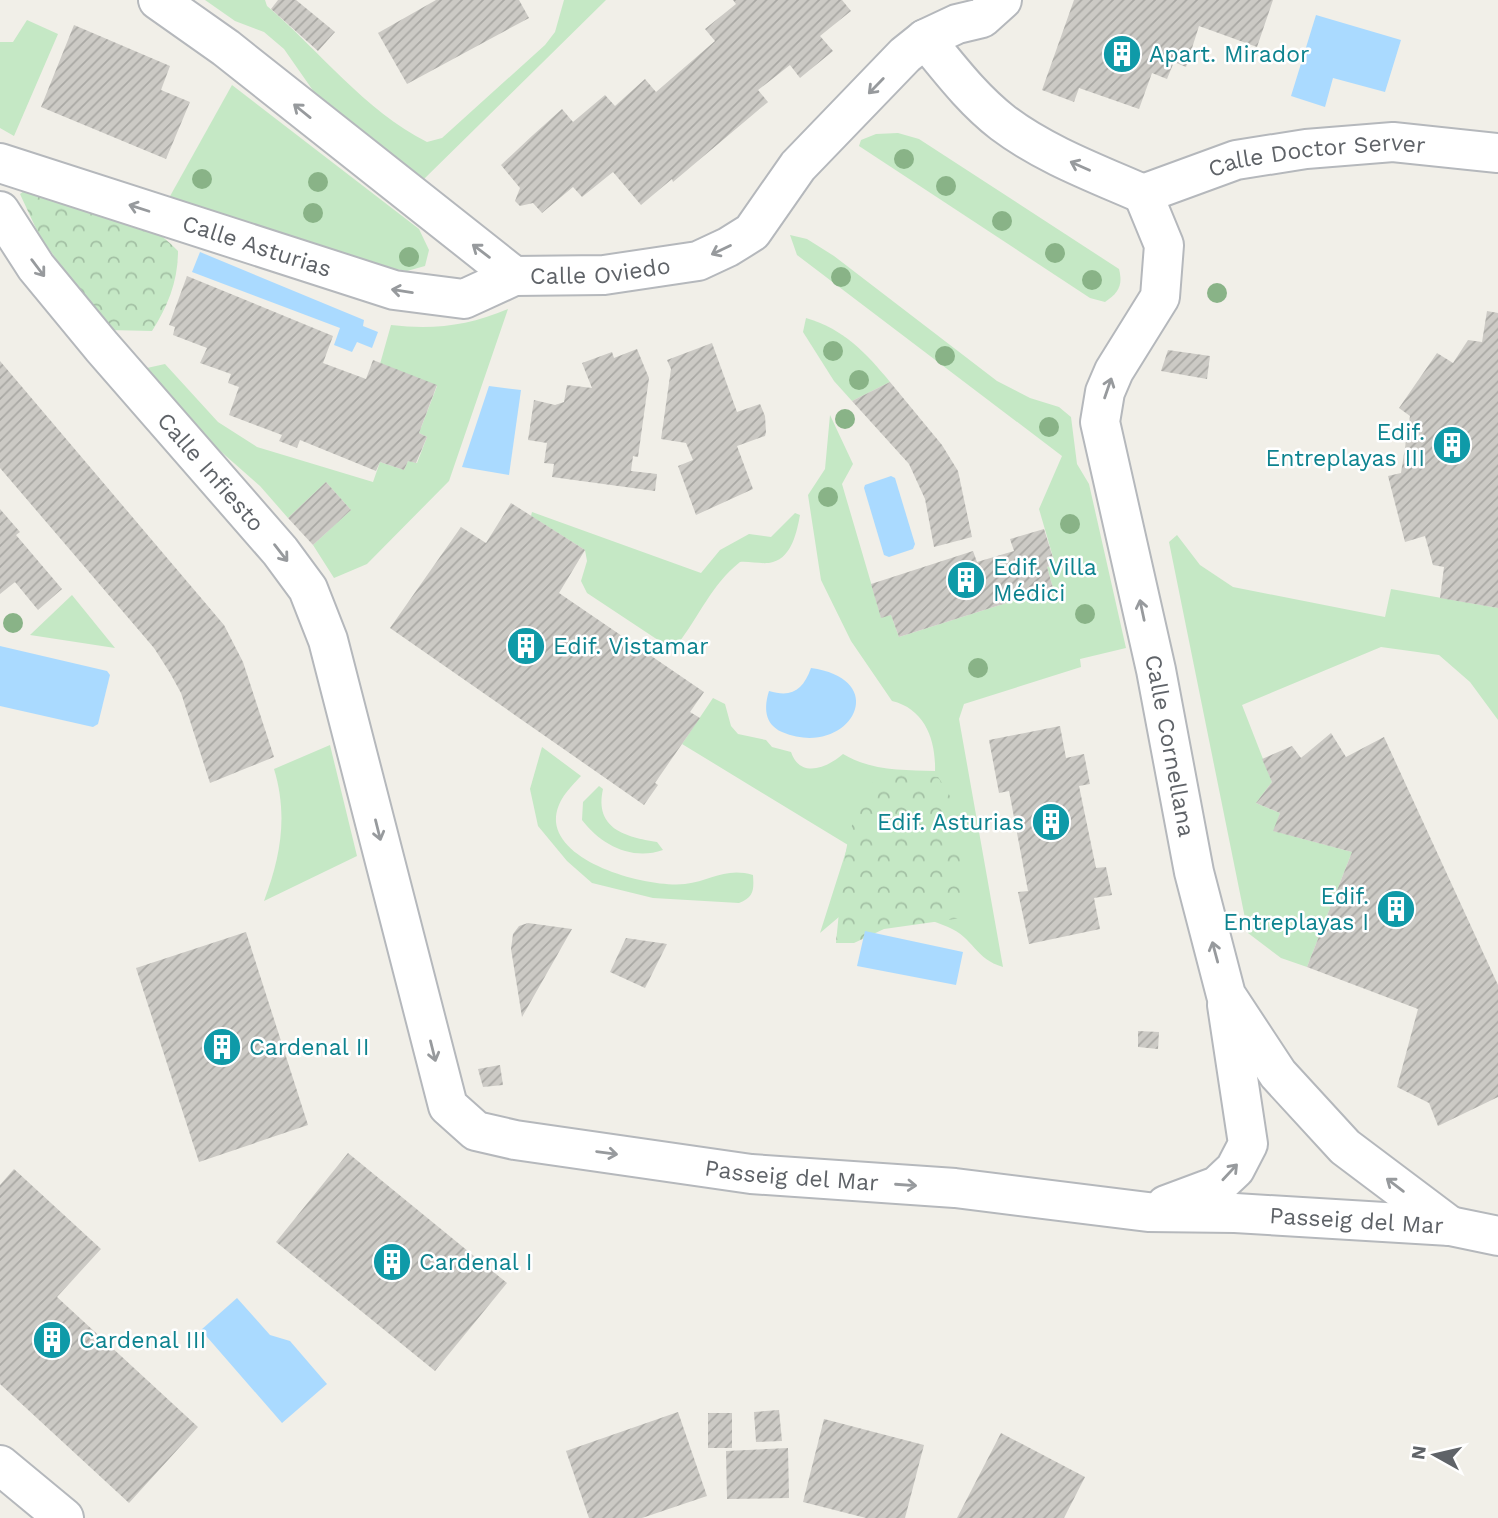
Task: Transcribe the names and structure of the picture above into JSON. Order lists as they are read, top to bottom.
{
  "streets": {
    "street": [
      "Calle Doctor Server",
      "Calle Asturias",
      "Calle Oviedo",
      "Calle Infiesto",
      "Calle Cornellana",
      "Passeig del Mar"
    ]
  },
  "crossings": [
    ["Calle Doctor Server", "Calle Cornellana"],
    ["Calle Asturias", "Calle Oviedo"],
    ["Calle Infiesto", "Passeig del Mar"],
    ["Calle Cornellana", "Passeig del Mar"]
  ],
  "one_way": [
    "Calle Asturias",
    "Calle Infiesto",
    "Calle Cornellana",
    "Passeig del Mar"
  ],
  "places": {
    "building": [
      "Apart. Mirador",
      "Edif. Entreplayas III",
      "Edif. Villa Médici",
      "Edif. Vistamar",
      "Edif. Asturias",
      "Edif. Entreplayas I",
      "Cardenal II",
      "Cardenal I",
      "Cardenal III"
    ]
  },
  "north": "left"
}
